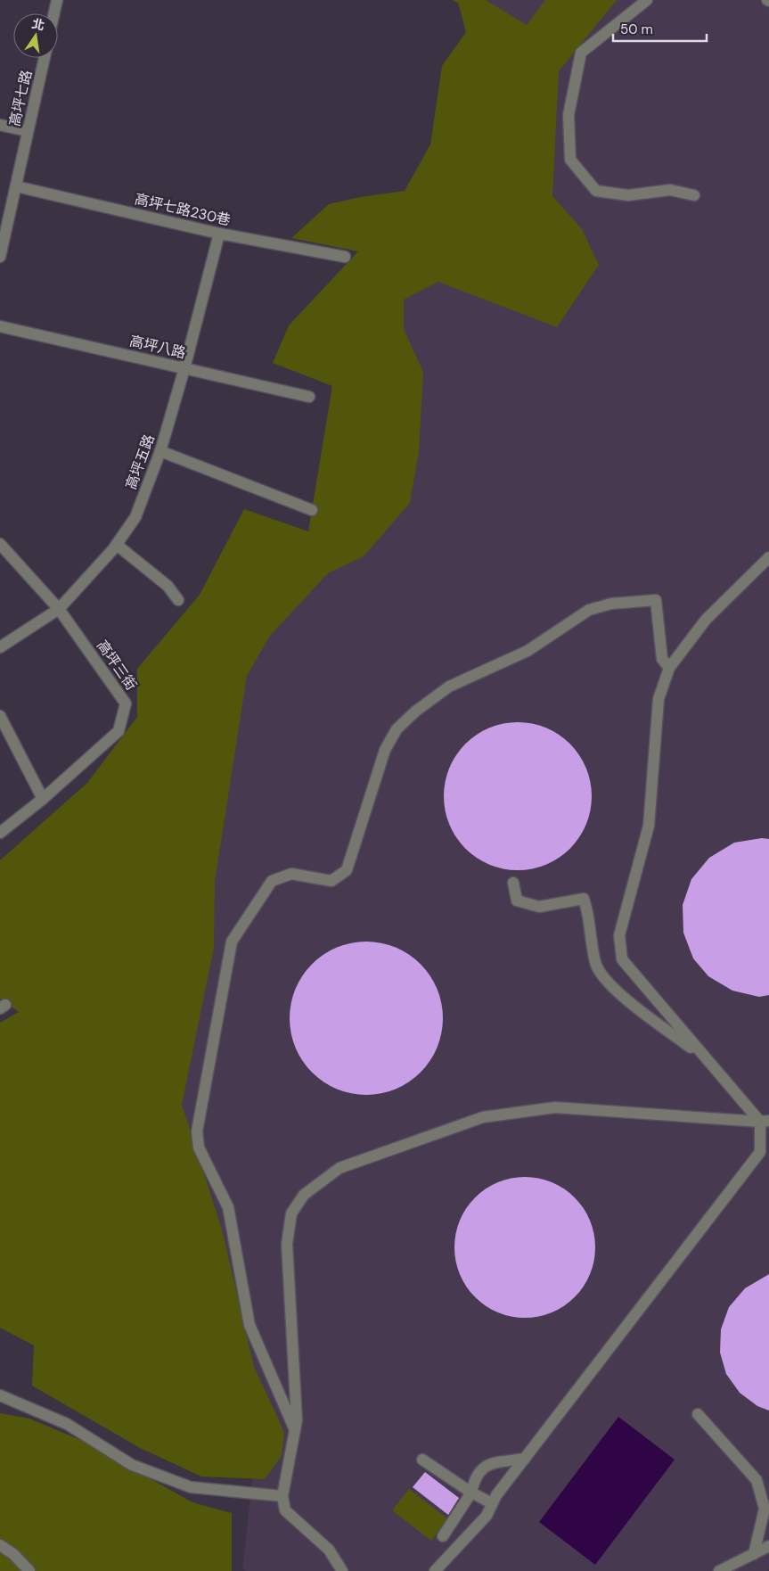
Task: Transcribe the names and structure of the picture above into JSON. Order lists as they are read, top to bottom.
{
  "streets": {
    "street": [
      "高坪七路",
      "高坪七路230巷",
      "高坪八路",
      "高坪五路",
      "高坪三街"
    ]
  },
  "crossings": [
    ["高坪七路", "高坪七路230巷"],
    ["高坪七路230巷", "高坪五路"],
    ["高坪八路", "高坪五路"],
    ["高坪五路", "高坪三街"]
  ],
  "scale_bar": "50 m",
  "north": "top"
}
